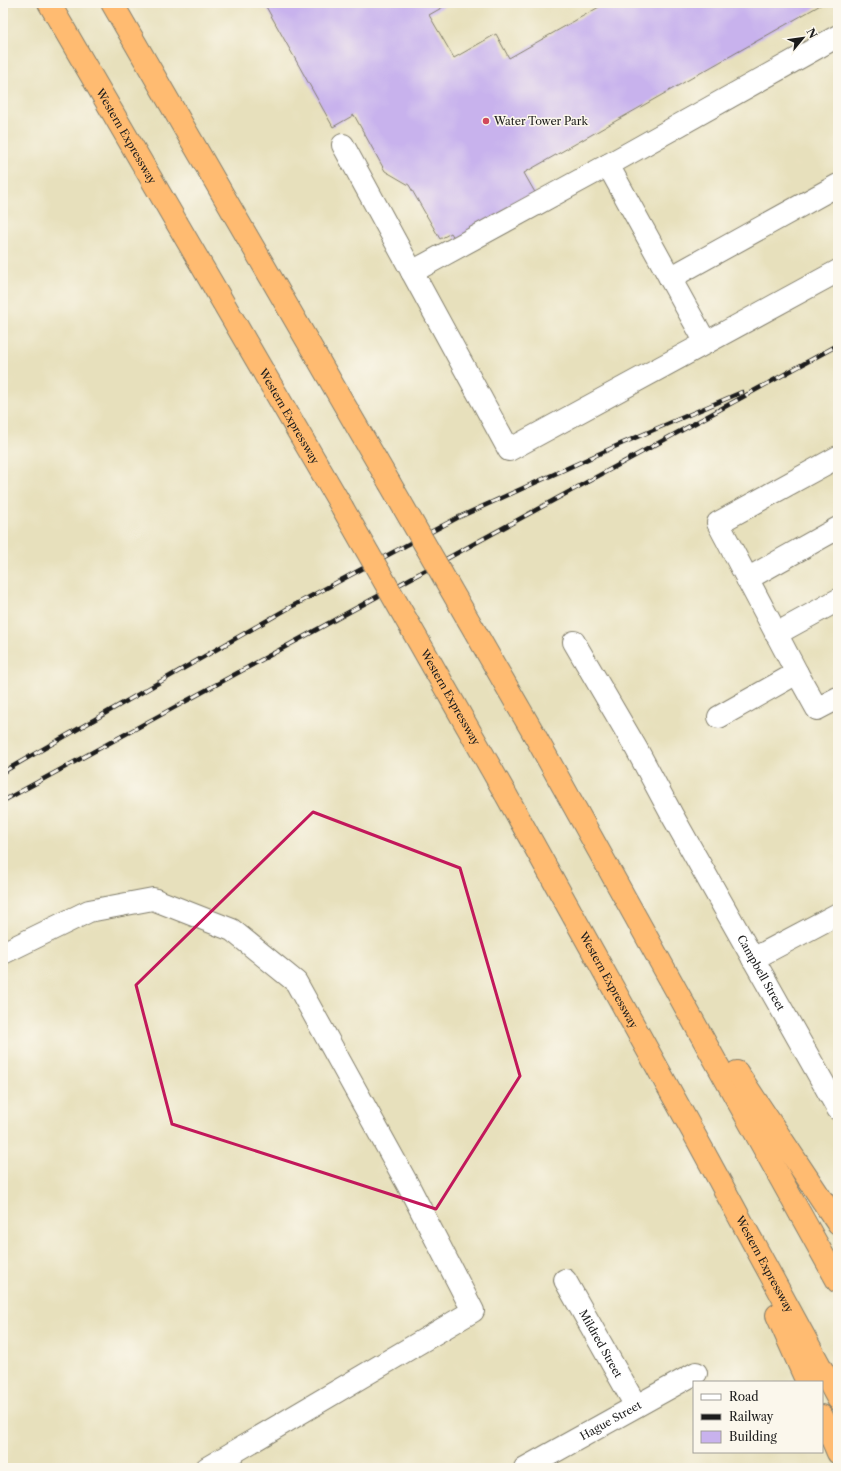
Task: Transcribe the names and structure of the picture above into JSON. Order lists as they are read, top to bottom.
{
  "streets": {
    "highway": ["Western Expressway"],
    "street": ["Campbell Street", "Mildred Street", "Hague Street"]
  },
  "crossings": [
    ["Mildred Street", "Hague Street"]
  ],
  "places": ["Water Tower Park"],
  "legend": ["Road", "Railway", "Building"],
  "north": "top right"
}
